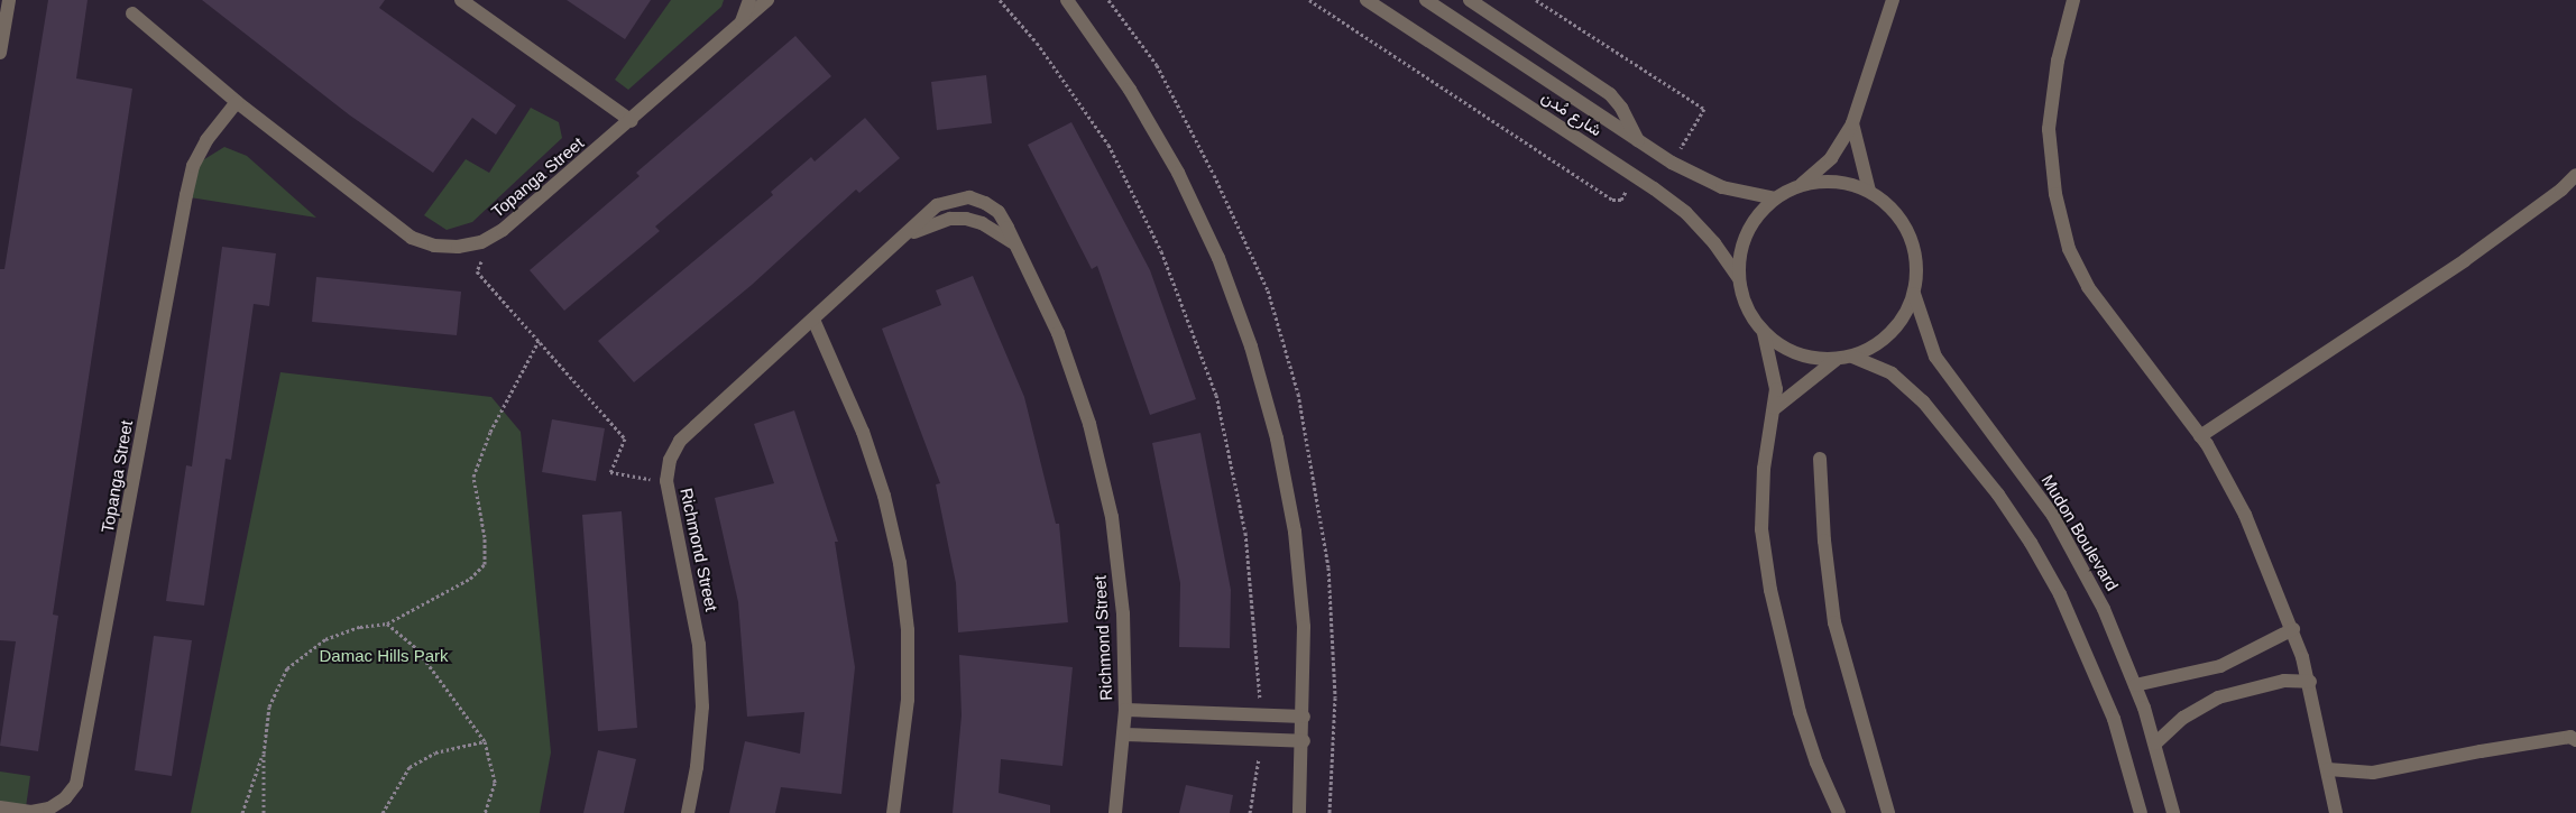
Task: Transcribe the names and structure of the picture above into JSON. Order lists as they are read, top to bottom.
{
  "streets": {
    "street": [
      "شارع مُدن",
      "Topanga Street",
      "Mudon Boulevard",
      "Richmond Street"
    ]
  },
  "crossings": [
    ["شارع مُدن", "Mudon Boulevard"]
  ],
  "parks": ["Damac Hills Park"]
}
